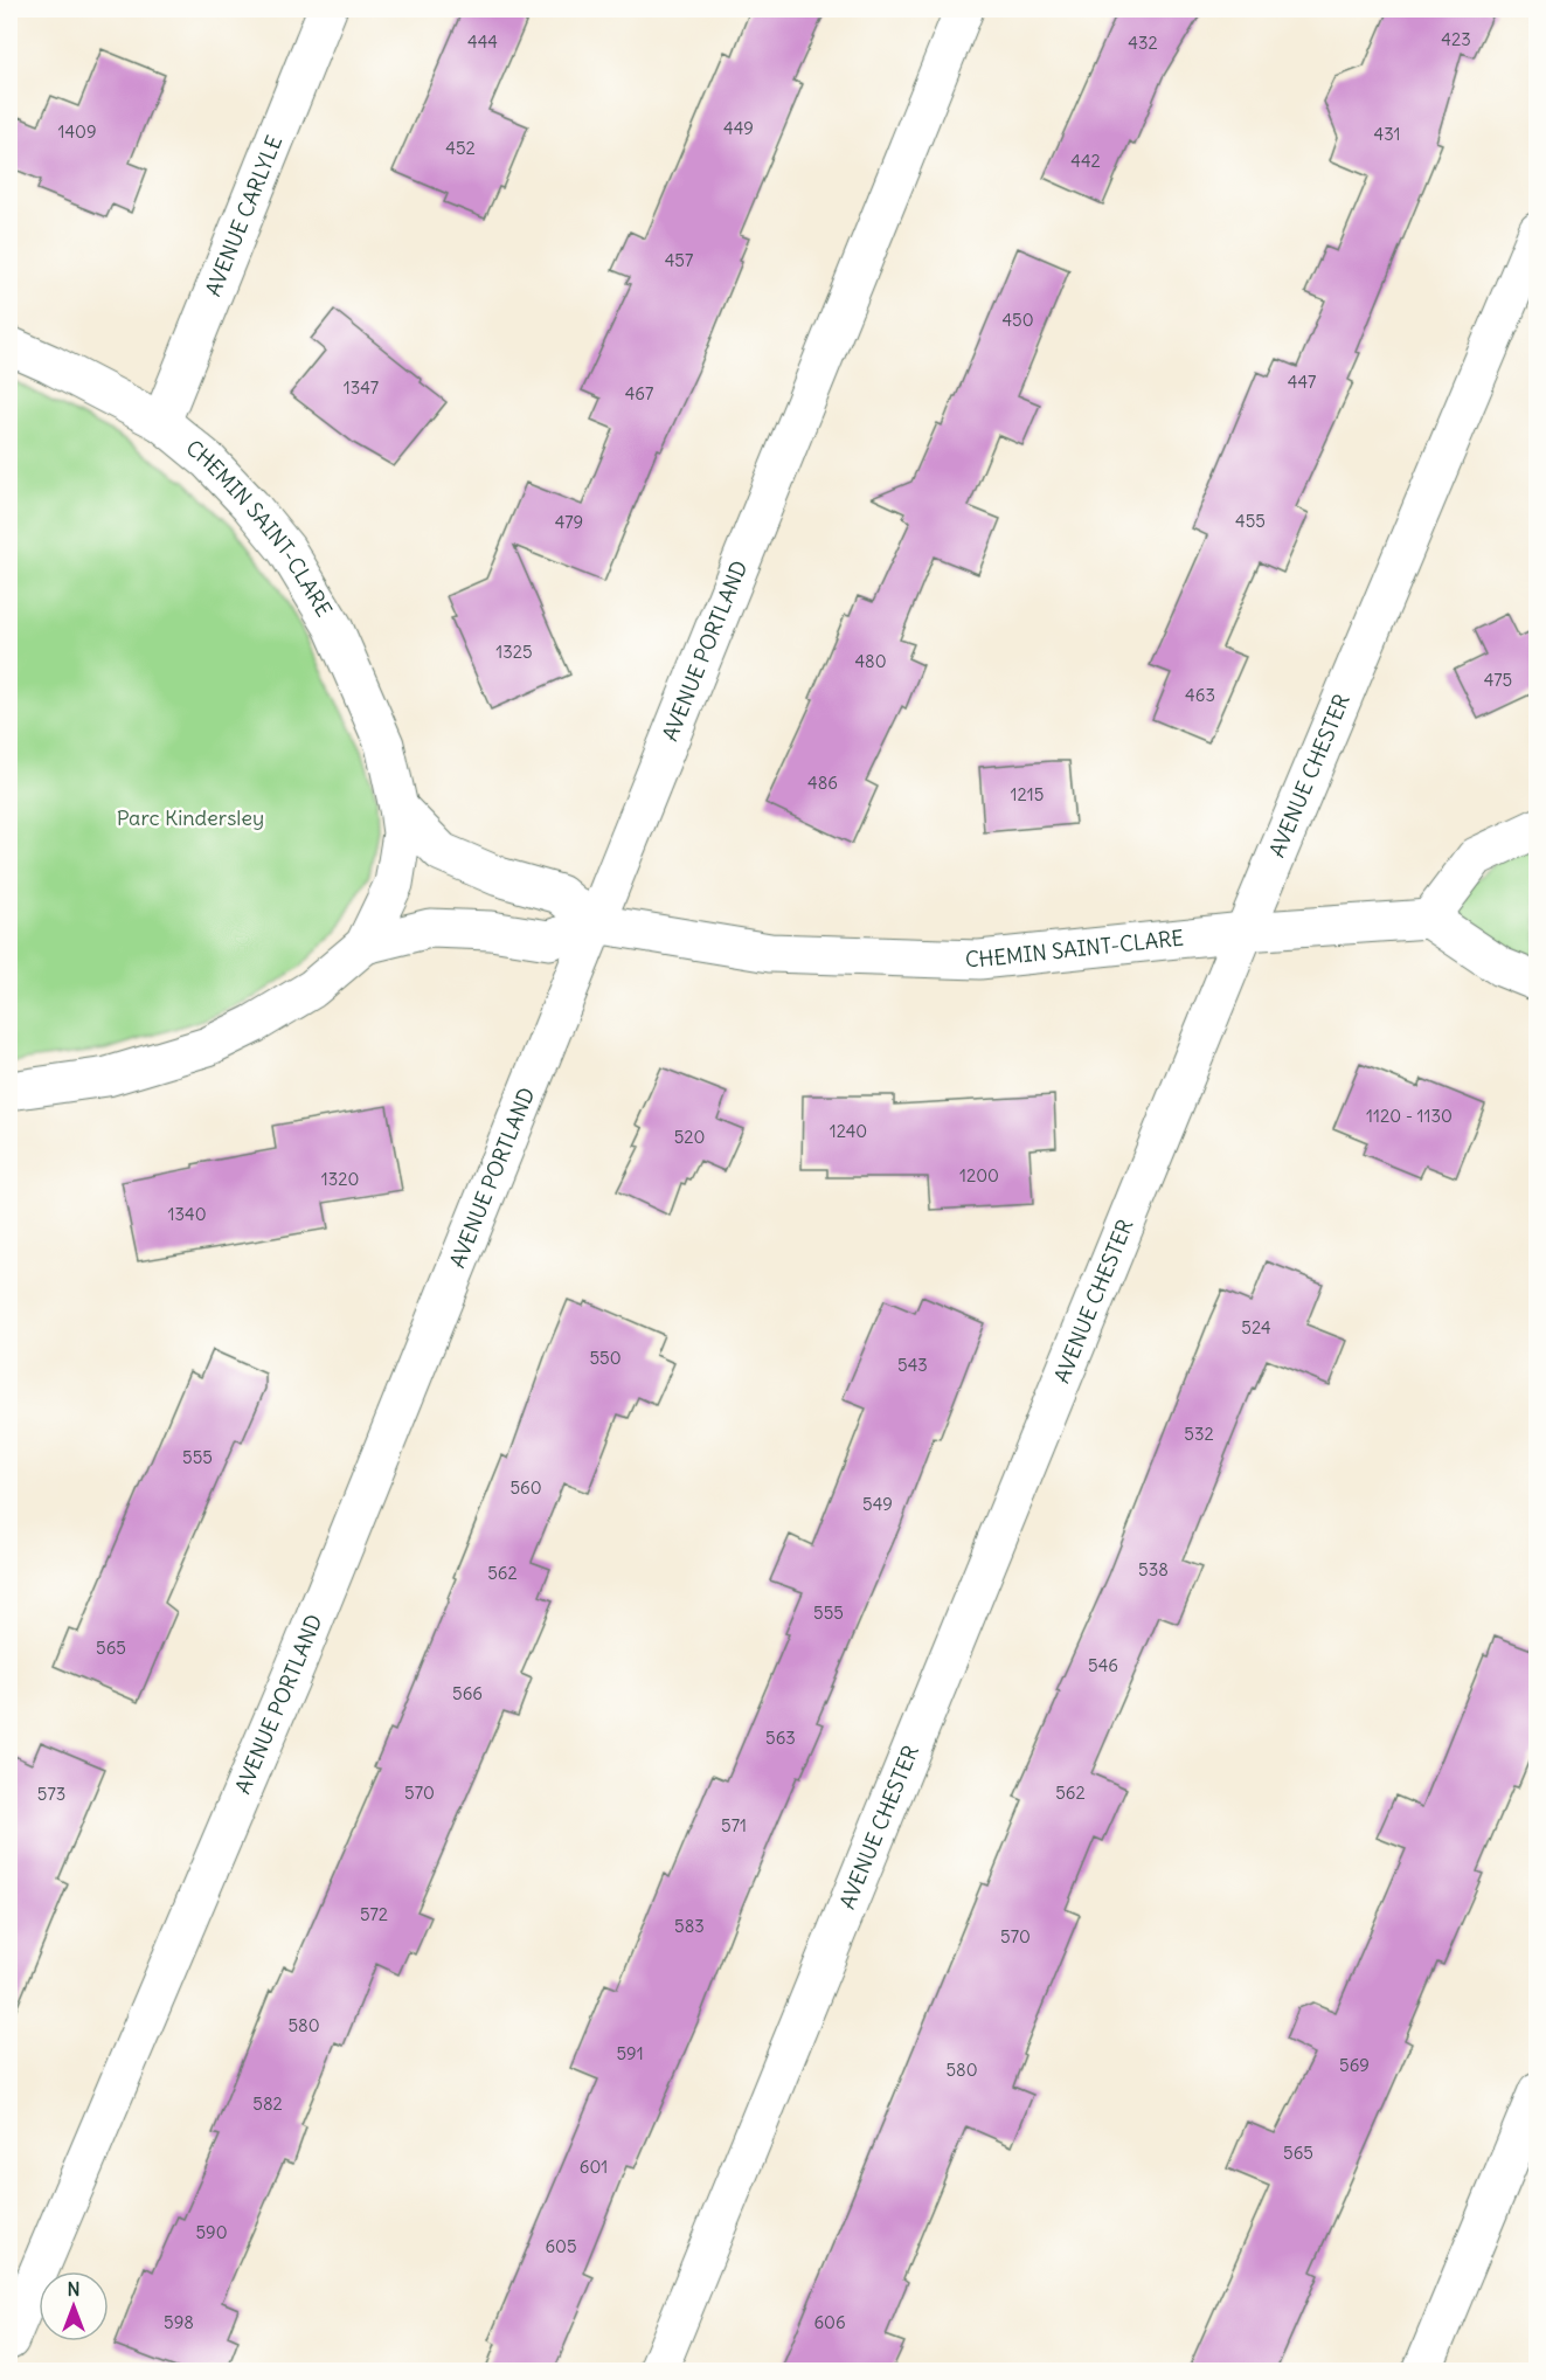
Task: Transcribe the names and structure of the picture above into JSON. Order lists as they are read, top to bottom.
{
  "streets": {
    "street": [
      "AVENUE CARLYLE",
      "CHEMIN SAINT-CLARE",
      "AVENUE PORTLAND",
      "AVENUE CHESTER"
    ]
  },
  "crossings": [
    ["AVENUE CARLYLE", "CHEMIN SAINT-CLARE"],
    ["CHEMIN SAINT-CLARE", "AVENUE PORTLAND"],
    ["CHEMIN SAINT-CLARE", "AVENUE CHESTER"]
  ],
  "parks": ["Parc Kindersley"],
  "house_numbers": [
    "423",
    "444",
    "432",
    "449",
    "1409",
    "431",
    "452",
    "442",
    "457",
    "450",
    "447",
    "1347",
    "467",
    "455",
    "479",
    "1325",
    "480",
    "475",
    "463",
    "486",
    "1215",
    "1120 - 1130",
    "1240",
    "520",
    "1200",
    "1320",
    "1340",
    "524",
    "550",
    "543",
    "532",
    "555",
    "560",
    "549",
    "538",
    "562",
    "555",
    "565",
    "546",
    "566",
    "563",
    "570",
    "562",
    "573",
    "571",
    "572",
    "583",
    "570",
    "580",
    "591",
    "569",
    "580",
    "582",
    "565",
    "601",
    "590",
    "605",
    "598",
    "606"
  ],
  "north": "top"
}
